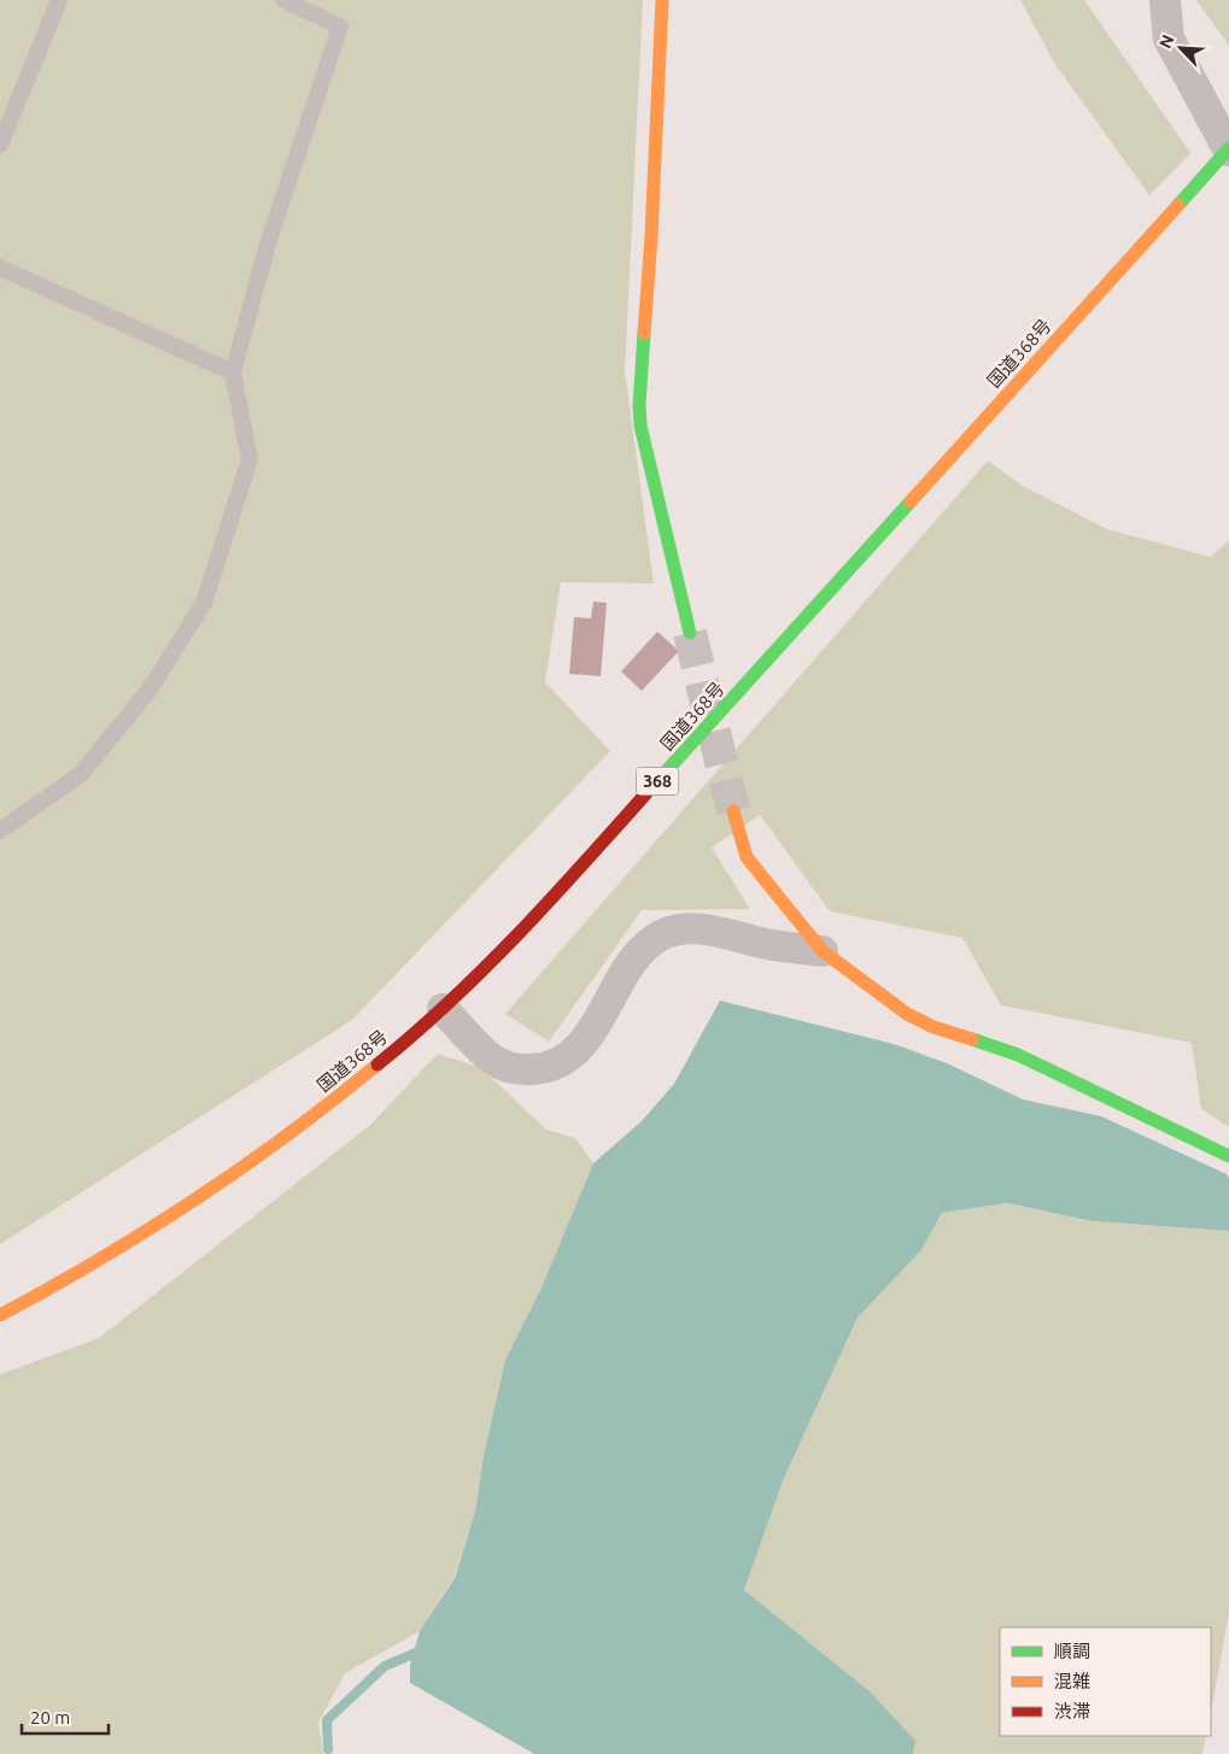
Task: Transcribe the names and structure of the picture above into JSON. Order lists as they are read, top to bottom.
{
  "streets": {
    "main road": ["国道368号", "368"]
  },
  "legend": ["順調", "混雑", "渋滞"],
  "scale_bar": "20 m",
  "north": "top left"
}
